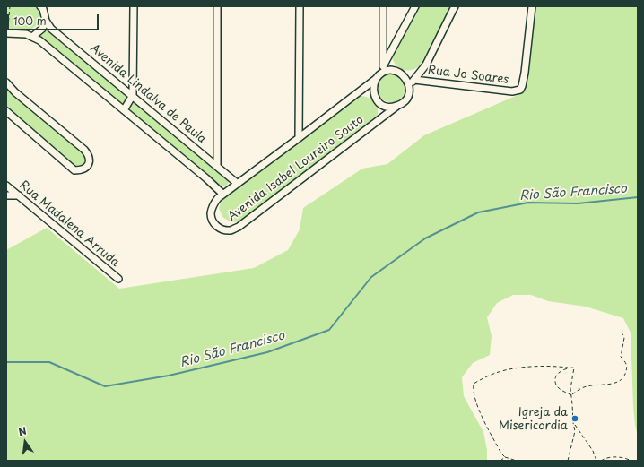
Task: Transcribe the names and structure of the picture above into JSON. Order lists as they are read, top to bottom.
{
  "streets": {
    "street": [
      "Rua Jo Soares",
      "Avenida Lindalva de Paula",
      "Avenida Isabel Loureiro Souto",
      "Rua Madalena Arruda"
    ]
  },
  "crossings": [
    ["Avenida Lindalva de Paula", "Avenida Isabel Loureiro Souto"]
  ],
  "water": ["Rio São Francisco"],
  "places": ["Igreja da Misericordia"],
  "scale_bar": "100 m",
  "north": "top"
}
